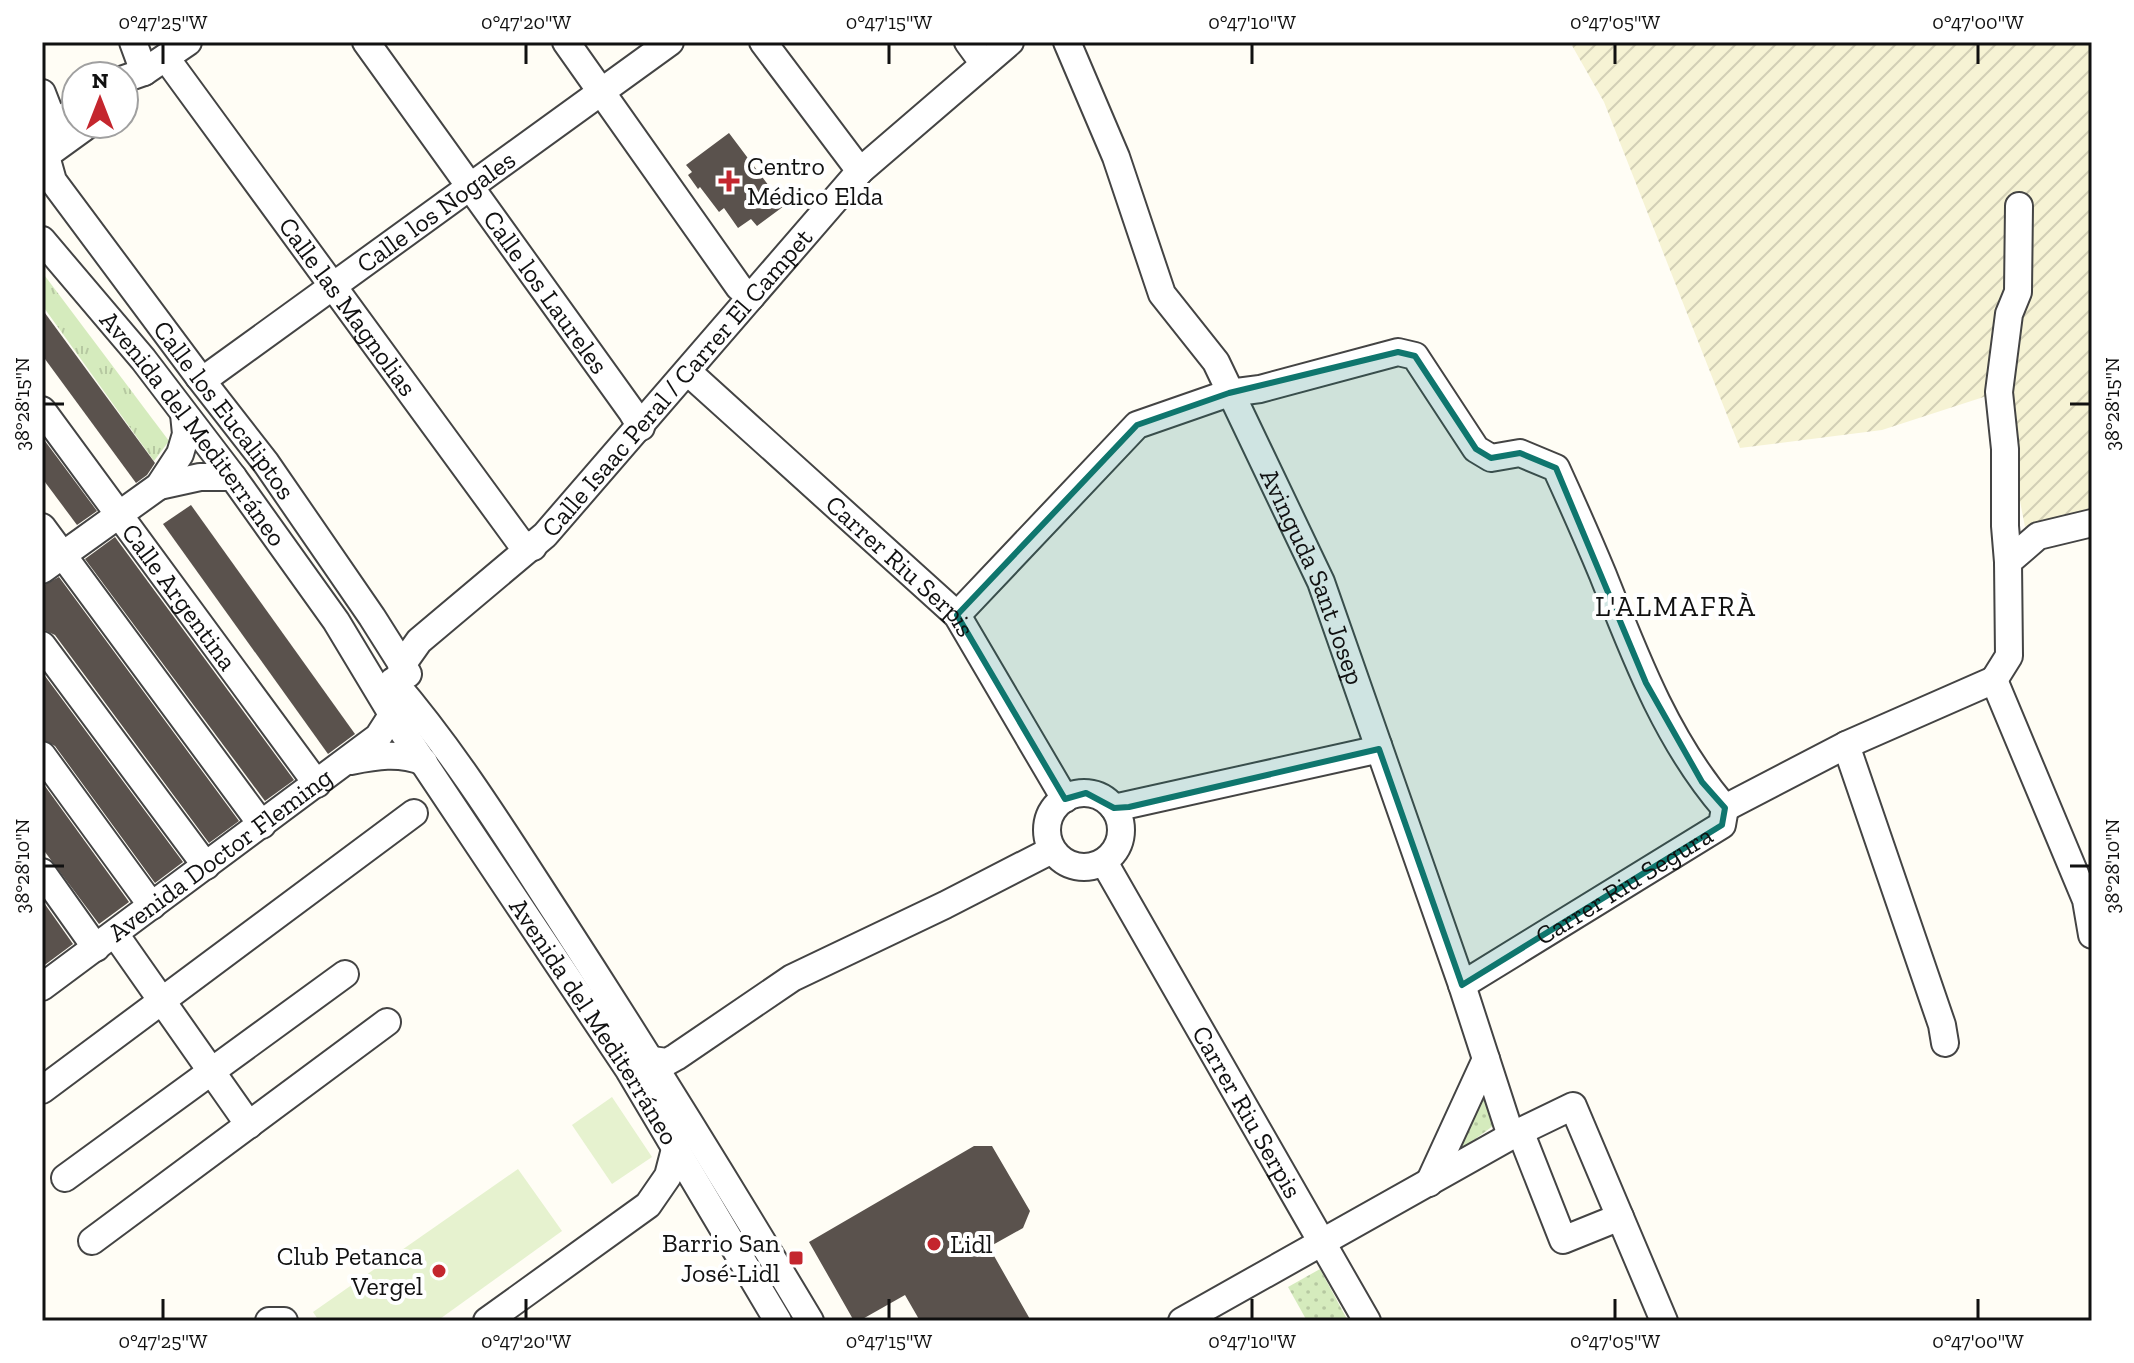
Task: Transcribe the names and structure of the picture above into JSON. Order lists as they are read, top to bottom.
{
  "streets": {
    "street": [
      "Calle los Nogales",
      "Calle los Laureles",
      "Calle las Magnolias",
      "Calle Isaac Peral / Carrer El Campet",
      "Calle los Eucaliptos",
      "Avenida del Mediterráneo",
      "Carrer Riu Serpis",
      "Avinguda Sant Josep",
      "Calle Argentina",
      "Avenida Doctor Fleming",
      "Carrer Riu Segura"
    ]
  },
  "crossings": [
    ["Calle los Nogales", "Calle los Laureles"],
    ["Calle los Nogales", "Calle las Magnolias"],
    ["Calle los Nogales", "Calle los Eucaliptos"],
    ["Calle los Laureles", "Calle Isaac Peral / Carrer El Campet"],
    ["Calle las Magnolias", "Calle Isaac Peral / Carrer El Campet"],
    ["Calle Isaac Peral / Carrer El Campet", "Calle los Eucaliptos"],
    ["Calle Isaac Peral / Carrer El Campet", "Avenida del Mediterráneo"],
    ["Calle Isaac Peral / Carrer El Campet", "Carrer Riu Serpis"],
    ["Calle los Eucaliptos", "Avenida del Mediterráneo"],
    ["Avenida del Mediterráneo", "Avenida Doctor Fleming"],
    ["Avinguda Sant Josep", "Carrer Riu Segura"],
    ["Calle Argentina", "Avenida Doctor Fleming"]
  ],
  "districts": ["L'ALMAFRÀ"],
  "places": {
    "health": ["Centro Médico Elda"],
    "other": ["Lidl", "Club Petanca Vergel"],
    "transit": ["Barrio San José-Lidl"]
  },
  "north": "top",
  "coordinates": [
    "0°47'25\"W",
    "0°47'20\"W",
    "0°47'15\"W",
    "0°47'10\"W",
    "0°47'05\"W",
    "0°47'00\"W",
    "38°28'15\"N",
    "38°28'10\"N"
  ]
}
